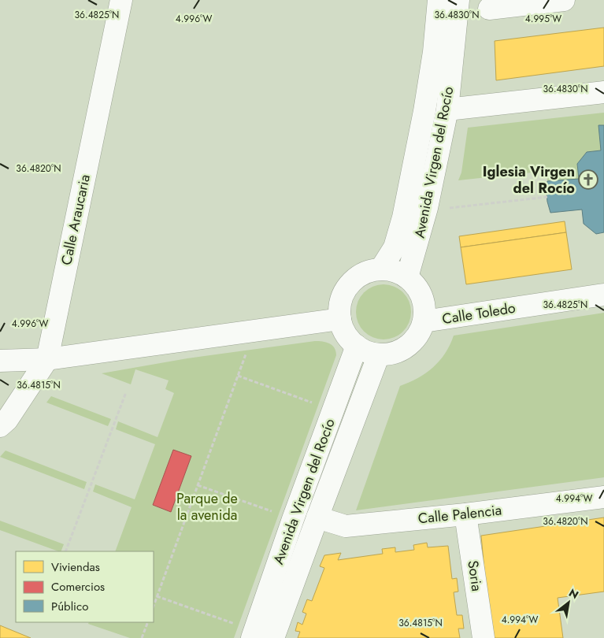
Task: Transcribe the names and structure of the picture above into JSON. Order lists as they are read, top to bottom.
{
  "streets": {
    "street": [
      "Avenida Virgen del Rocío",
      "Calle Araucaria",
      "Calle Toledo",
      "Calle Palencia",
      "Soria"
    ]
  },
  "crossings": [
    ["Avenida Virgen del Rocío", "Calle Toledo"],
    ["Avenida Virgen del Rocío", "Calle Palencia"],
    ["Calle Palencia", "Soria"]
  ],
  "parks": ["Parque de la avenida"],
  "places": {
    "church": ["Iglesia Virgen del Rocío"]
  },
  "legend": ["Viviendas", "Comercios", "Público"],
  "north": "top right",
  "coordinates": [
    "36.4825°N",
    "36.4830°N",
    "4.996°W",
    "4.995°W",
    "36.4820°N",
    "36.4815°N",
    "4.994°W"
  ]
}
